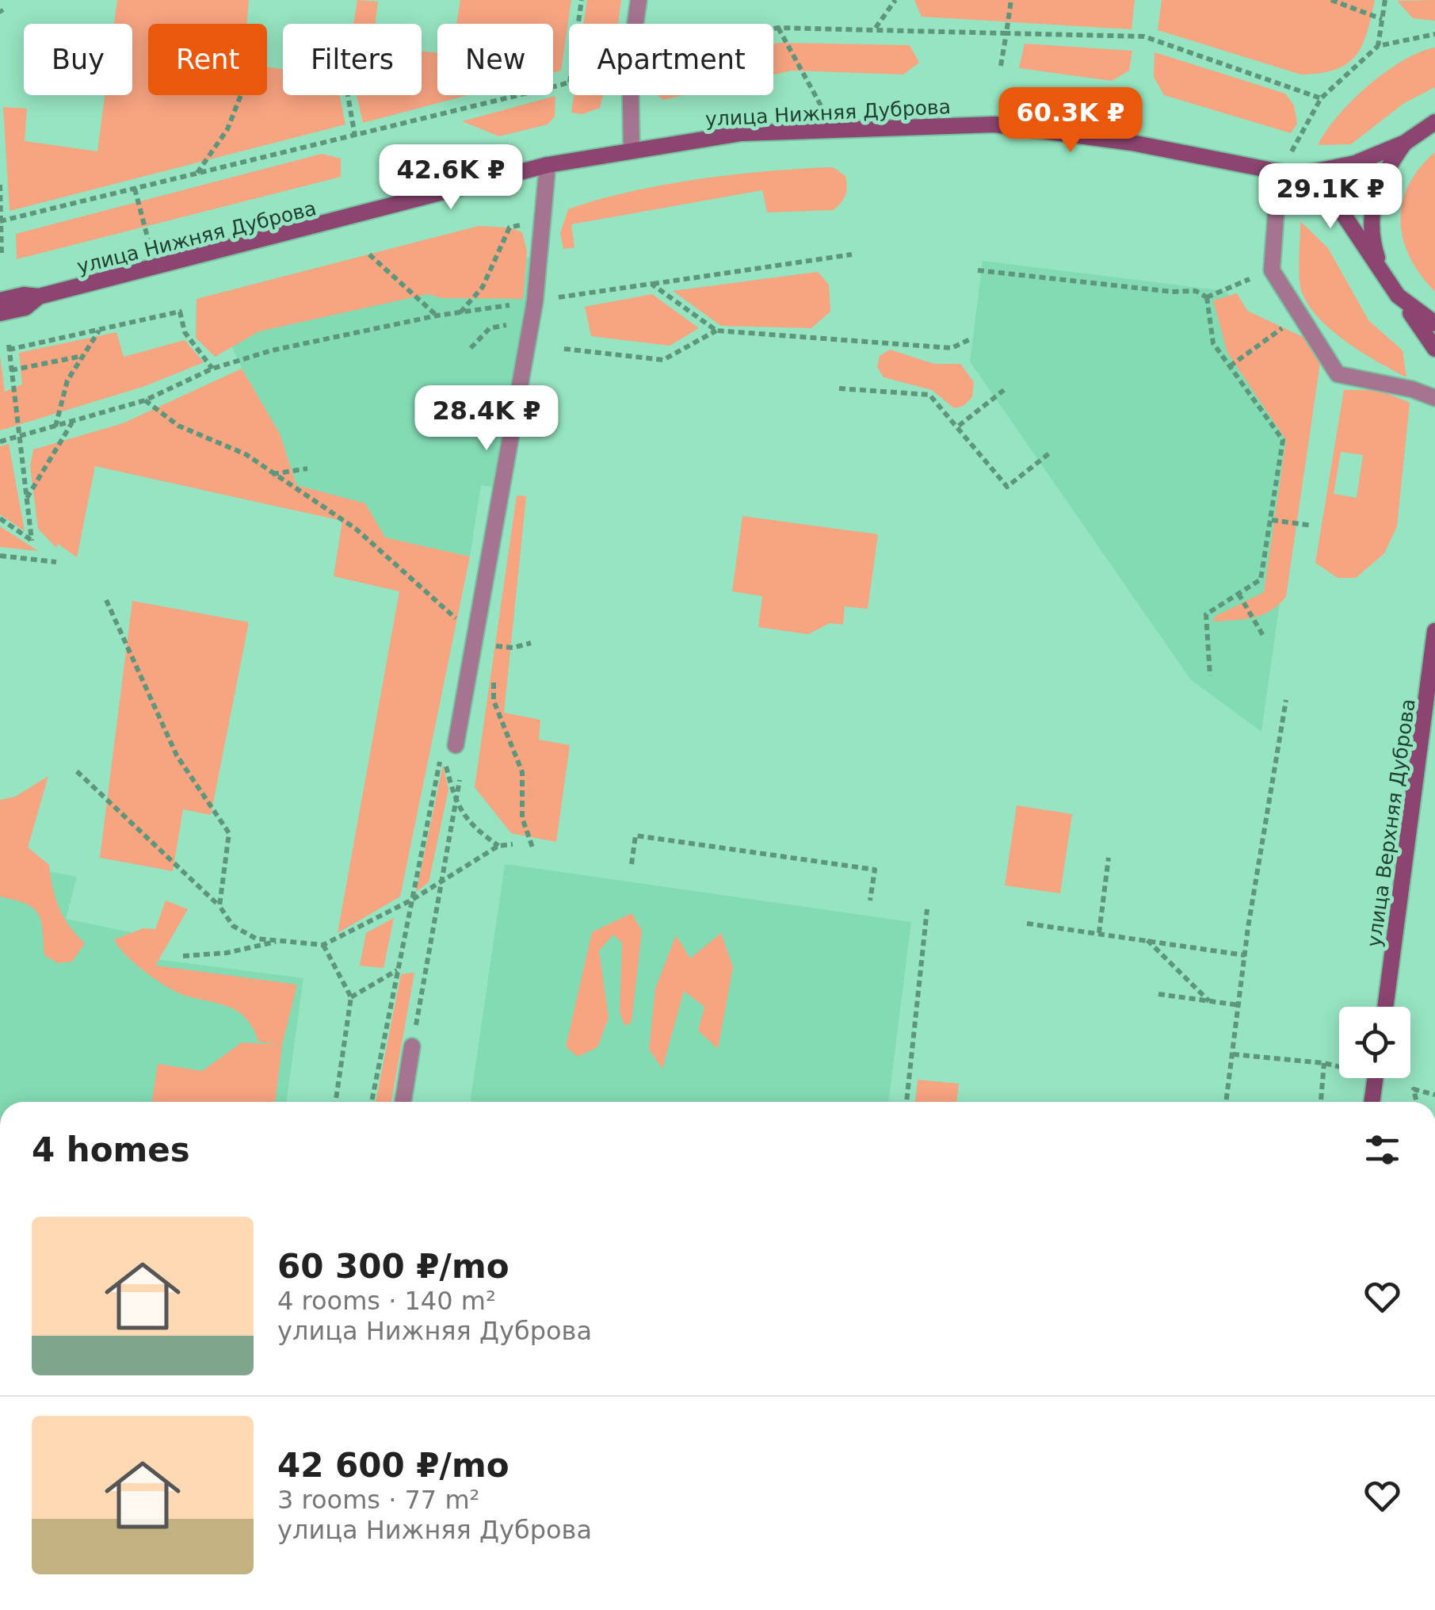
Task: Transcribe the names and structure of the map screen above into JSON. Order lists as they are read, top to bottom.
{
  "streets": {
    "street": ["улица Нижняя Дуброва", "улица Верхняя Дуброва"]
  },
  "page": {
    "chip": [
      "Buy",
      "Rent",
      "Filters",
      "New",
      "Apartment"
    ],
    "price": [
      "60.3K ₽",
      "42.6K ₽",
      "29.1K ₽",
      "28.4K ₽"
    ],
    "heading": "4 homes",
    "list": [
      {
        "name": "60 300 ₽/mo",
        "note": "4 rooms · 140 m² · улица Нижняя Дуброва"
      },
      {
        "name": "42 600 ₽/mo",
        "note": "3 rooms · 77 m² · улица Нижняя Дуброва"
      }
    ]
  }
}
